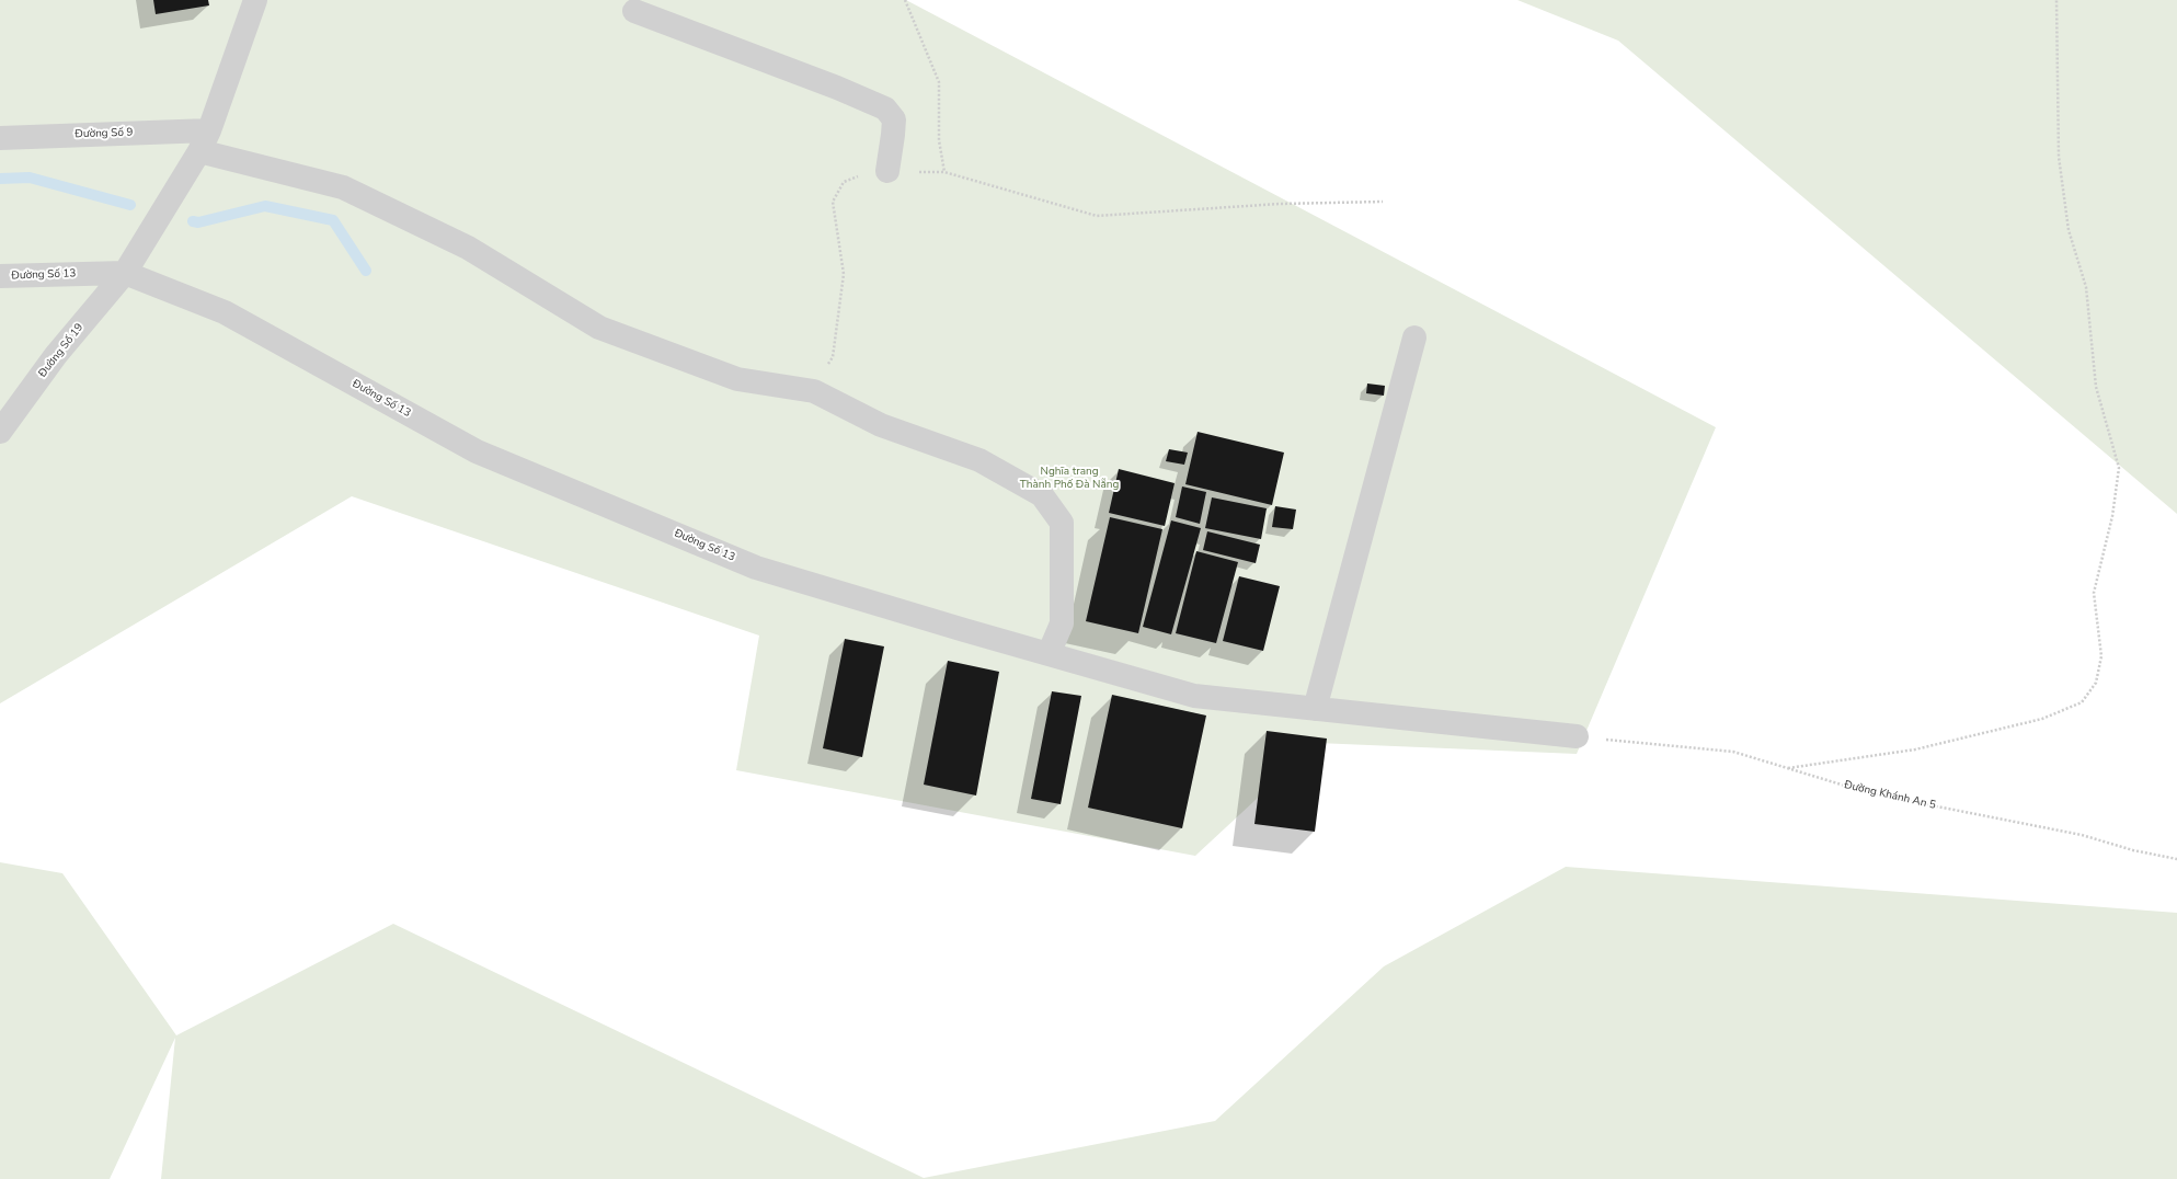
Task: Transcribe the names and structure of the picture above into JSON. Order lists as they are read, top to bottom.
{
  "streets": {
    "street": ["Đường Số 9", "Đường Số 13", "Đường Số 19"],
    "path": ["Đường Khánh An 5"]
  },
  "crossings": [
    ["Đường Số 9", "Đường Số 19"],
    ["Đường Số 13", "Đường Số 19"],
    ["Đường Số 13", "Đường Khánh An 5"]
  ],
  "parks": ["Nghĩa trang Thành Phố Đà Nẵng"]
}
